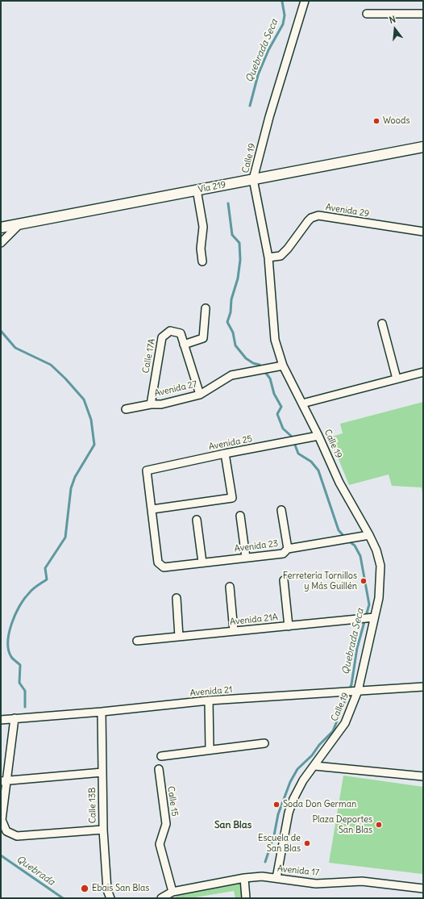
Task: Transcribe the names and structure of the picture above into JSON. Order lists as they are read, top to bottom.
{
  "streets": {
    "main road": ["Vía 219"],
    "street": [
      "Calle 19",
      "Avenida 29",
      "Calle 17A",
      "Avenida 27",
      "Avenida 25",
      "Avenida 23",
      "Avenida 21A",
      "Avenida 21",
      "Calle 15",
      "Calle 13B",
      "Avenida 17"
    ]
  },
  "crossings": [
    ["Calle 19", "Vía 219"],
    ["Calle 19", "Avenida 29"],
    ["Calle 19", "Avenida 27"],
    ["Calle 19", "Avenida 25"],
    ["Calle 19", "Avenida 23"],
    ["Calle 19", "Avenida 21A"],
    ["Calle 19", "Avenida 21"],
    ["Calle 19", "Avenida 17"],
    ["Calle 17A", "Avenida 27"],
    ["Avenida 25", "Avenida 23"],
    ["Avenida 21", "Calle 13B"],
    ["Calle 15", "Avenida 17"]
  ],
  "districts": ["San Blas"],
  "water": ["Quebrada Seca", "Quebrada"],
  "places": [
    "Woods",
    "Ferretería Tornillos y Más Guillén",
    "Soda Don German",
    "Plaza Deportes San Blas",
    "Escuela de San Blas",
    "Ebais San Blas"
  ],
  "north": "top"
}
